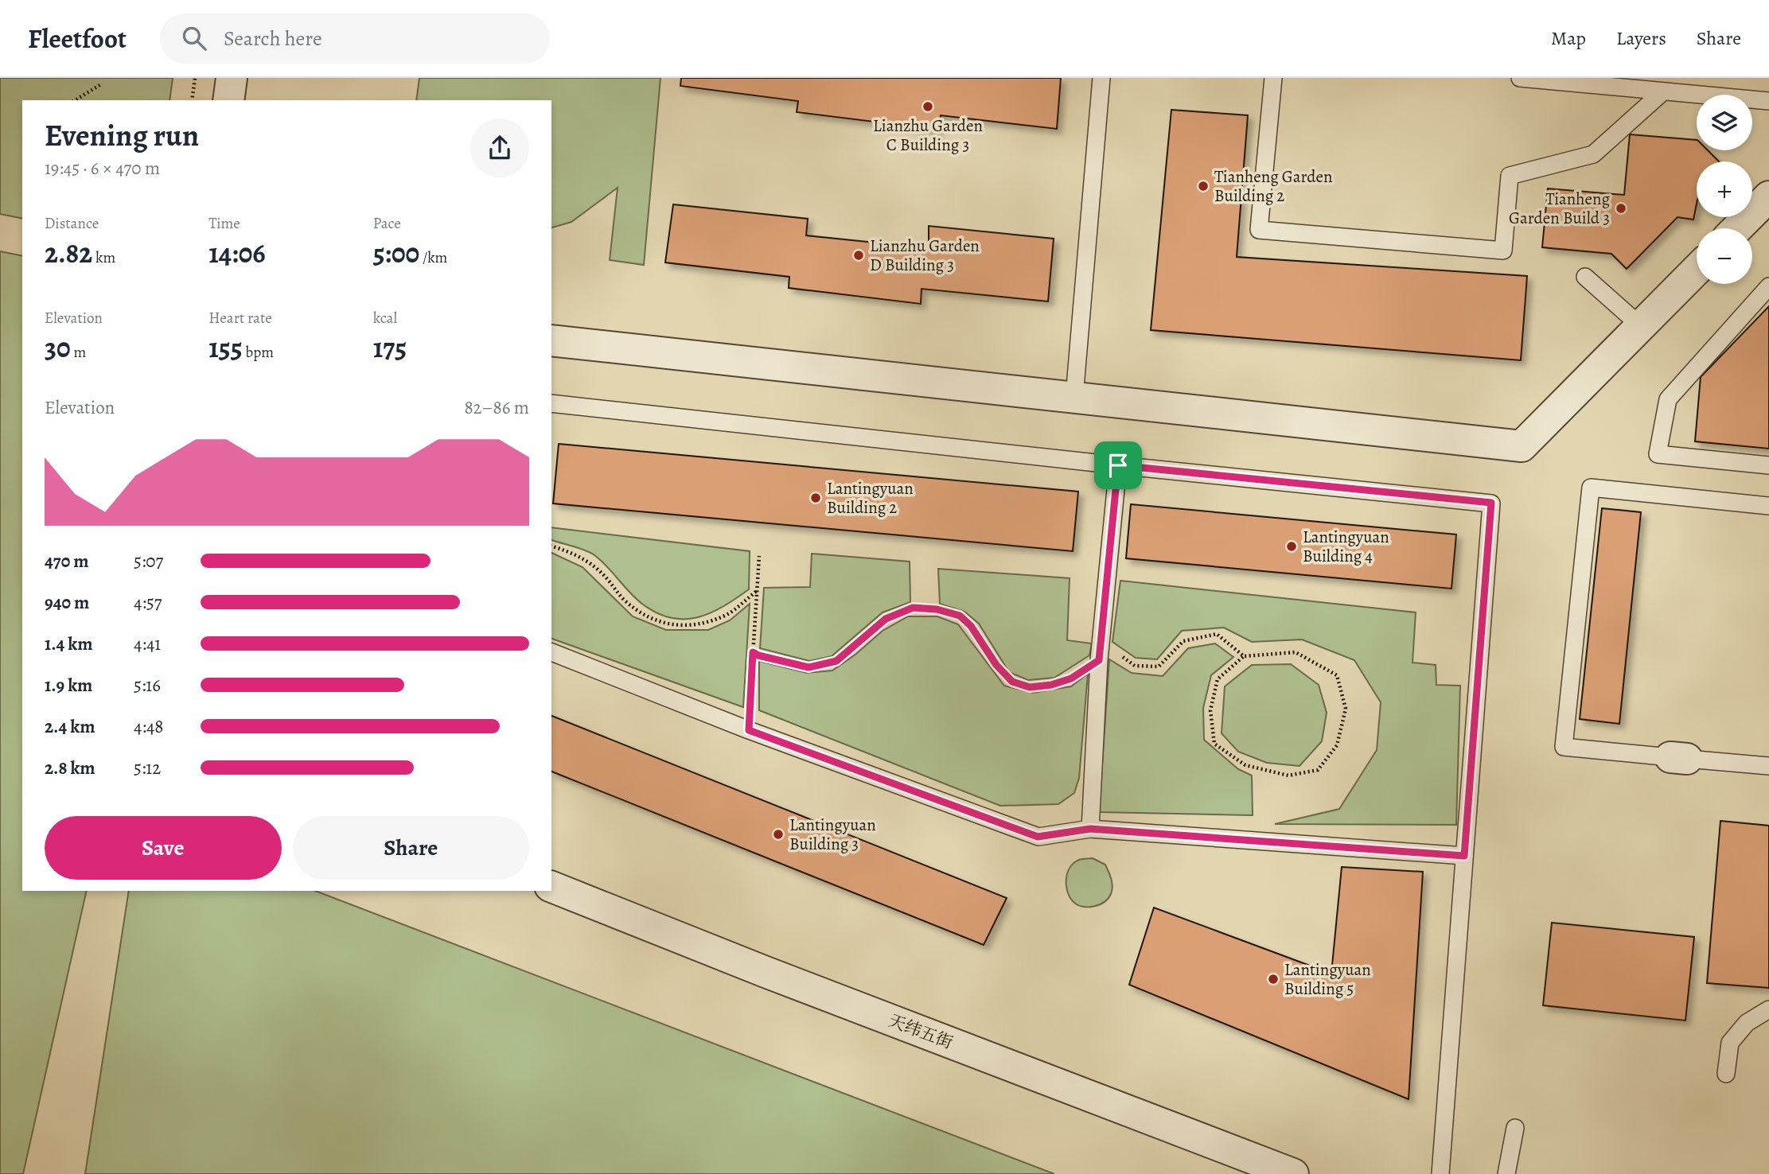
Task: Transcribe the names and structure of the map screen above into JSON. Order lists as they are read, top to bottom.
{
  "streets": {
    "street": ["天纬五街"]
  },
  "places": [
    "Lianzhu Garden C Building 3",
    "Tianheng Garden Building 2",
    "Tianheng Garden Build 3",
    "Lianzhu Garden D Building 3",
    "Lantingyuan Building 2",
    "Lantingyuan Building 4",
    "Lantingyuan Building 3",
    "Lantingyuan Building 5"
  ],
  "page": {
    "header": "Fleetfoot",
    "search": "Search here",
    "nav": ["Map", "Layers", "Share"],
    "map_buttons": ["+", "−"],
    "heading": ["Evening run", "19:45 · 6 × 470 m"],
    "stats": [
      ["Distance", "2.82 km"],
      ["Time", "14:06"],
      ["Pace", "5:00 /km"],
      ["Elevation", "30 m"],
      ["Heart rate", "155 bpm"],
      ["kcal", "175"]
    ],
    "chart": ["Elevation", "82–86 m"],
    "list": [
      {
        "name": "470 m",
        "note": "5:07"
      },
      {
        "name": "940 m",
        "note": "4:57"
      },
      {
        "name": "1.4 km",
        "note": "4:41"
      },
      {
        "name": "1.9 km",
        "note": "5:16"
      },
      {
        "name": "2.4 km",
        "note": "4:48"
      },
      {
        "name": "2.8 km",
        "note": "5:12"
      }
    ],
    "buttons": ["Save", "Share"]
  }
}
